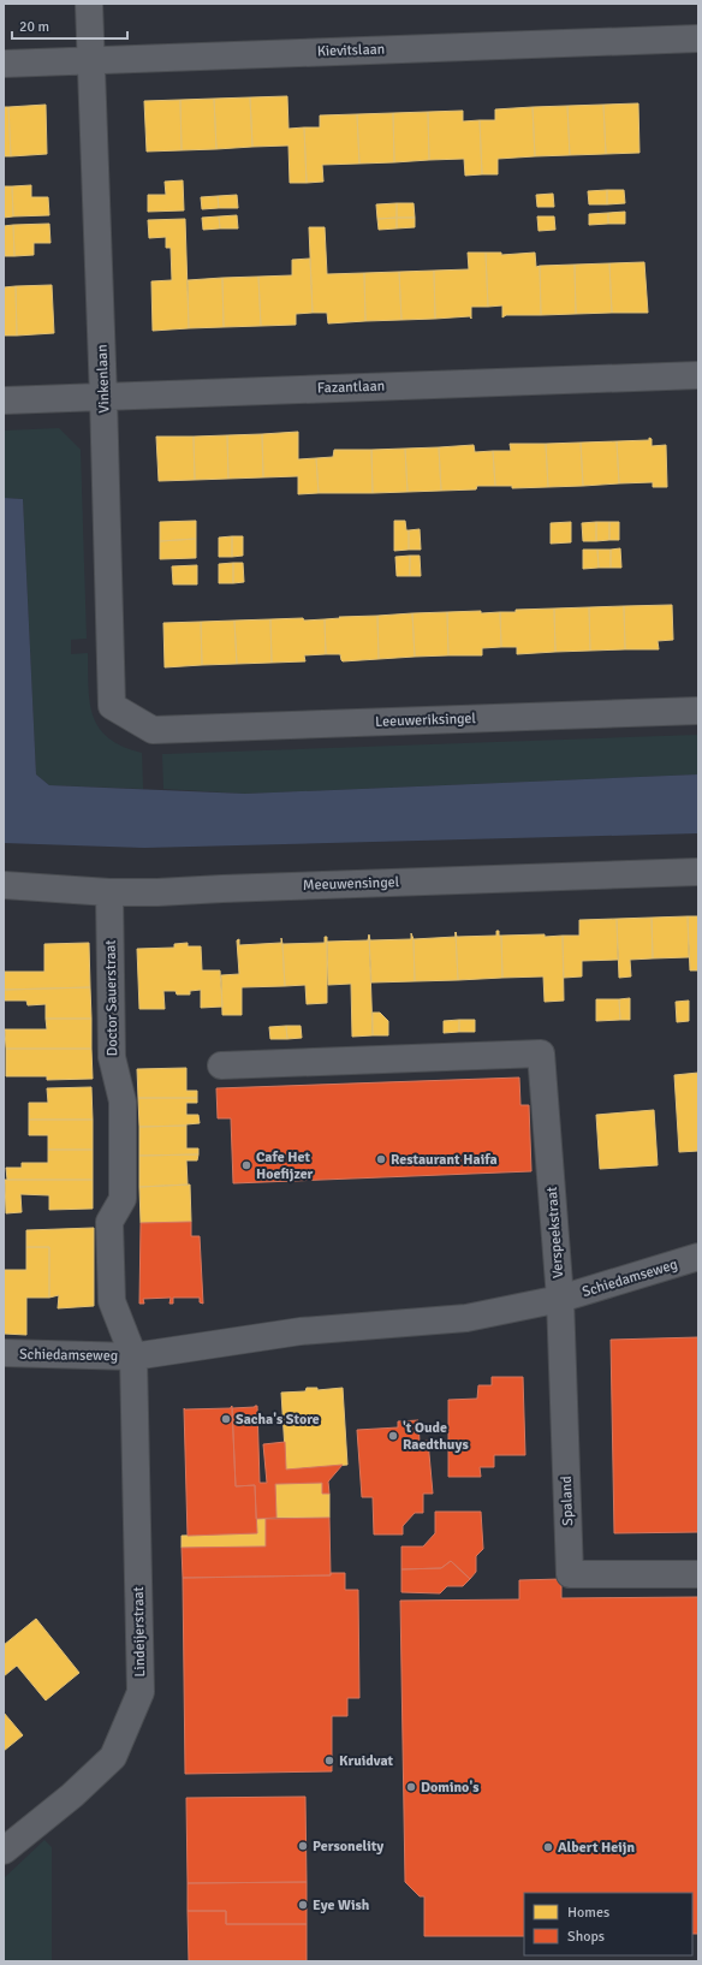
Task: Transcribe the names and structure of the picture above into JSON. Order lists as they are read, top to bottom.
{
  "streets": {
    "street": [
      "Kievitslaan",
      "Vinkenlaan",
      "Fazantlaan",
      "Leeuweriksingel",
      "Meeuwensingel",
      "Doctor Sauerstraat",
      "Verspeekstraat",
      "Schiedamseweg",
      "Spaland",
      "Lindeijerstraat"
    ]
  },
  "crossings": [
    ["Kievitslaan", "Vinkenlaan"],
    ["Vinkenlaan", "Fazantlaan"],
    ["Vinkenlaan", "Leeuweriksingel"],
    ["Meeuwensingel", "Doctor Sauerstraat"],
    ["Doctor Sauerstraat", "Verspeekstraat"],
    ["Doctor Sauerstraat", "Schiedamseweg"],
    ["Doctor Sauerstraat", "Lindeijerstraat"],
    ["Verspeekstraat", "Schiedamseweg"],
    ["Verspeekstraat", "Spaland"],
    ["Verspeekstraat", "Lindeijerstraat"],
    ["Schiedamseweg", "Spaland"],
    ["Schiedamseweg", "Lindeijerstraat"]
  ],
  "places": [
    "Restaurant Haifa",
    "Cafe Het Hoefijzer",
    "Sacha's Store",
    "'t Oude Raedthuys",
    "Kruidvat",
    "Domino's",
    "Personelity",
    "Albert Heijn",
    "Eye Wish"
  ],
  "legend": ["Homes", "Shops"],
  "scale_bar": "20 m"
}
